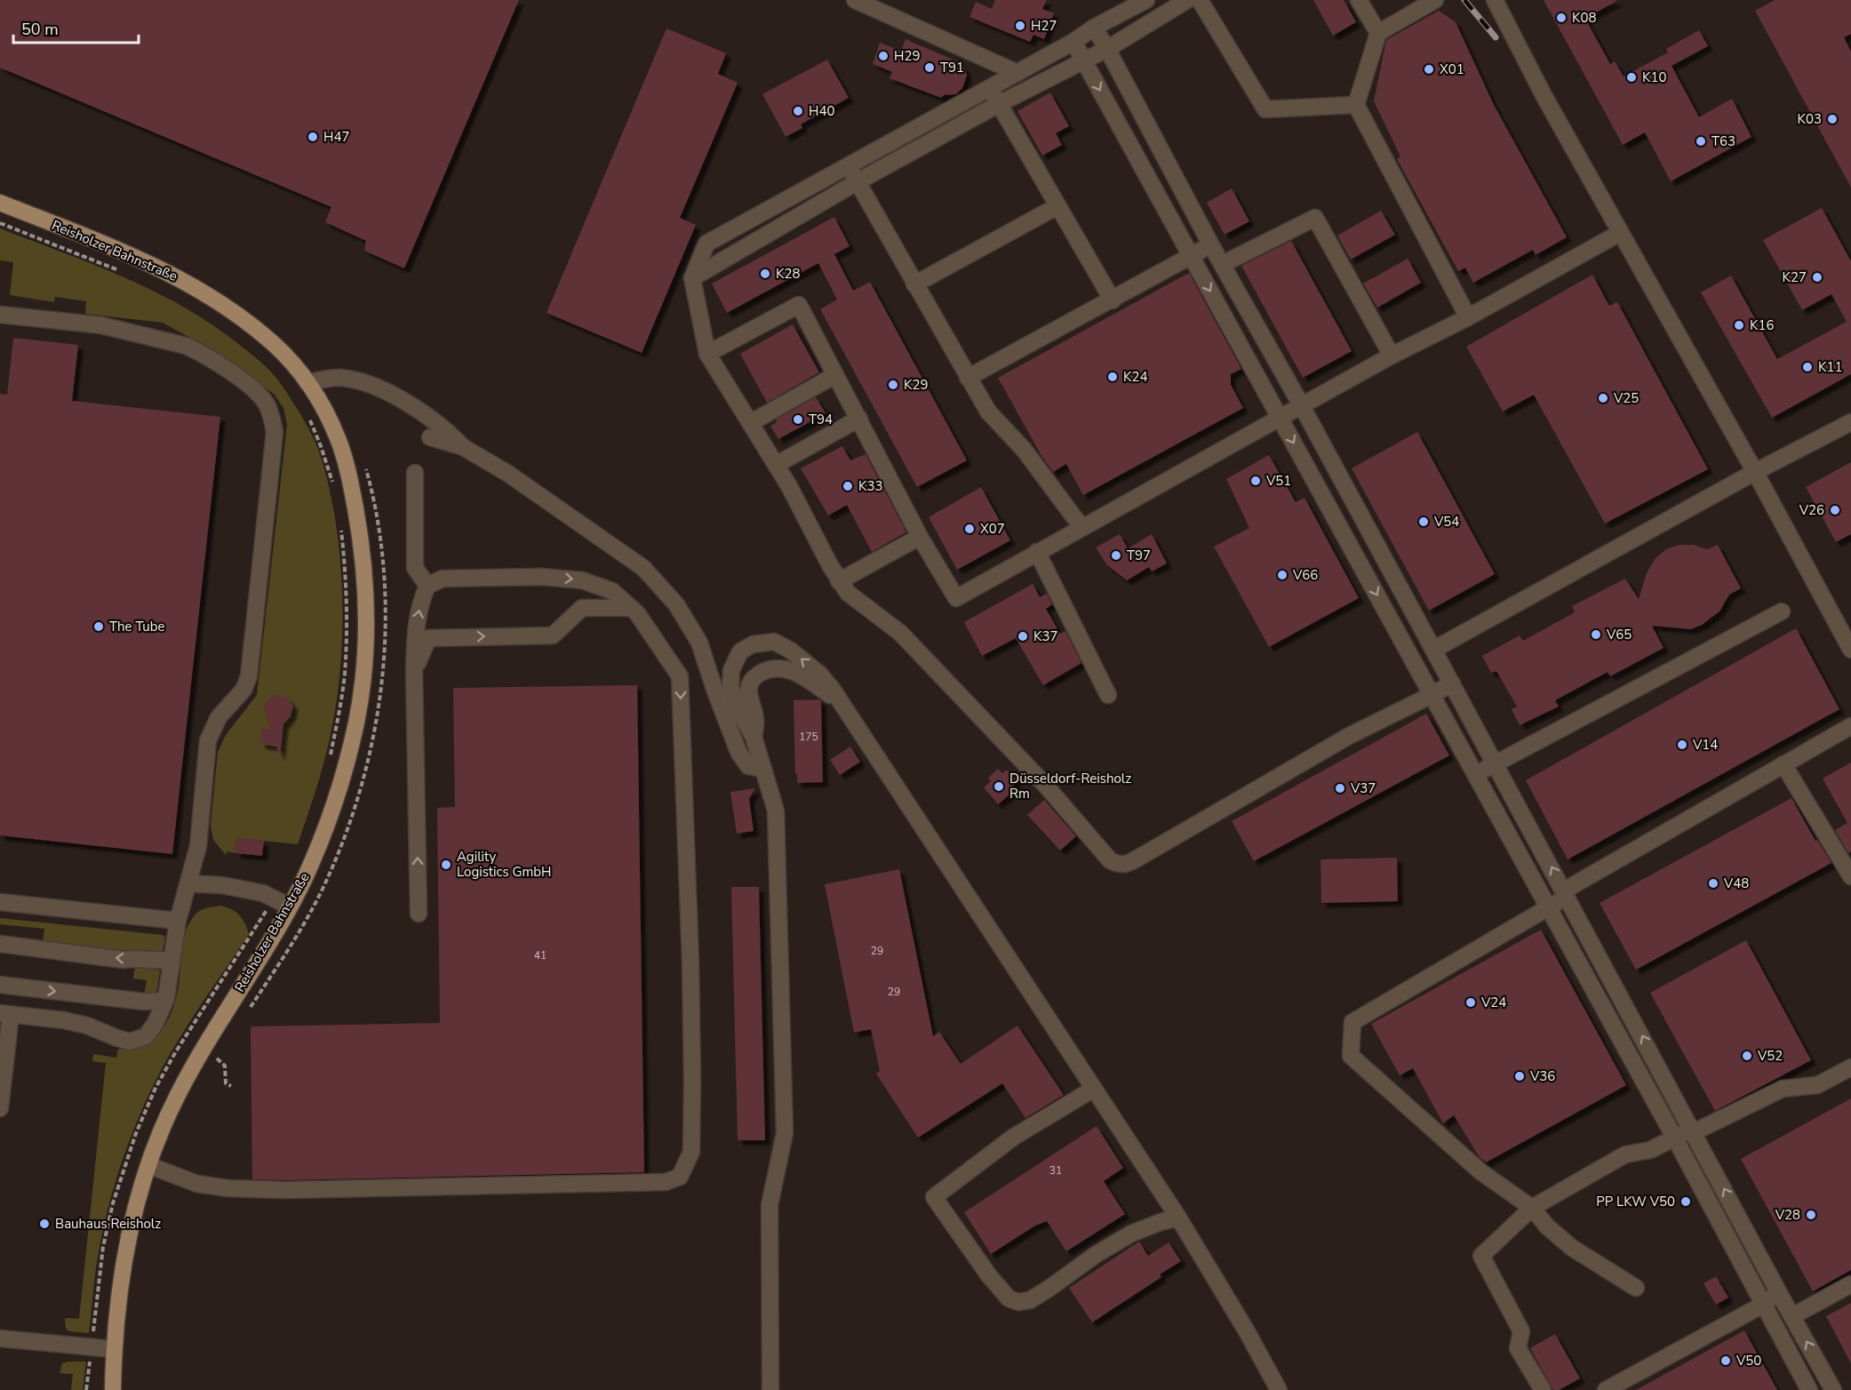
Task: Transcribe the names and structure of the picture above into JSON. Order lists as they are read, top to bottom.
{
  "streets": {
    "main road": ["Reisholzer Bahnstraße"]
  },
  "places": [
    "K08",
    "H27",
    "H29",
    "T91",
    "X01",
    "K10",
    "H40",
    "K03",
    "H47",
    "T63",
    "K28",
    "K27",
    "K16",
    "K11",
    "K24",
    "K29",
    "V25",
    "T94",
    "V51",
    "K33",
    "V26",
    "V54",
    "X07",
    "T97",
    "V66",
    "The Tube",
    "V65",
    "K37",
    "V14",
    "Düsseldorf-Reisholz Rm",
    "V37",
    "Agility Logistics GmbH",
    "V48",
    "V24",
    "V52",
    "V36",
    "PP LKW V50",
    "V28",
    "Bauhaus Reisholz",
    "V50"
  ],
  "house_numbers": [
    "175",
    "29",
    "41",
    "29",
    "31"
  ],
  "scale_bar": "50 m"
}
